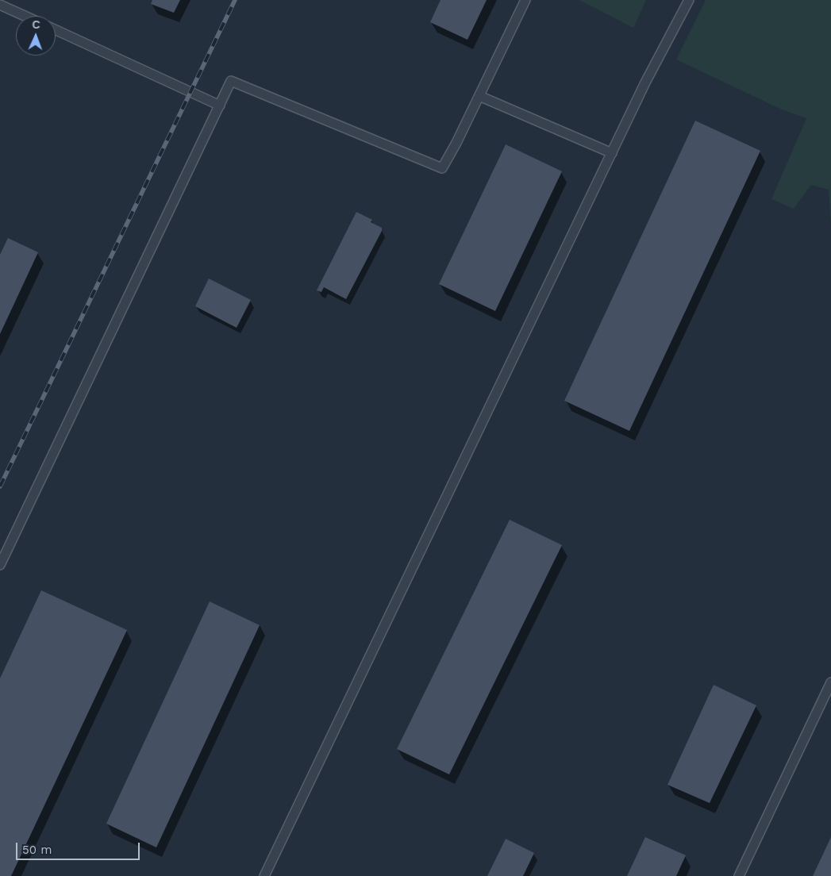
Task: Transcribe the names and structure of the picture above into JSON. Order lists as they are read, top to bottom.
{
  "scale_bar": "50 m",
  "north": "top"
}
